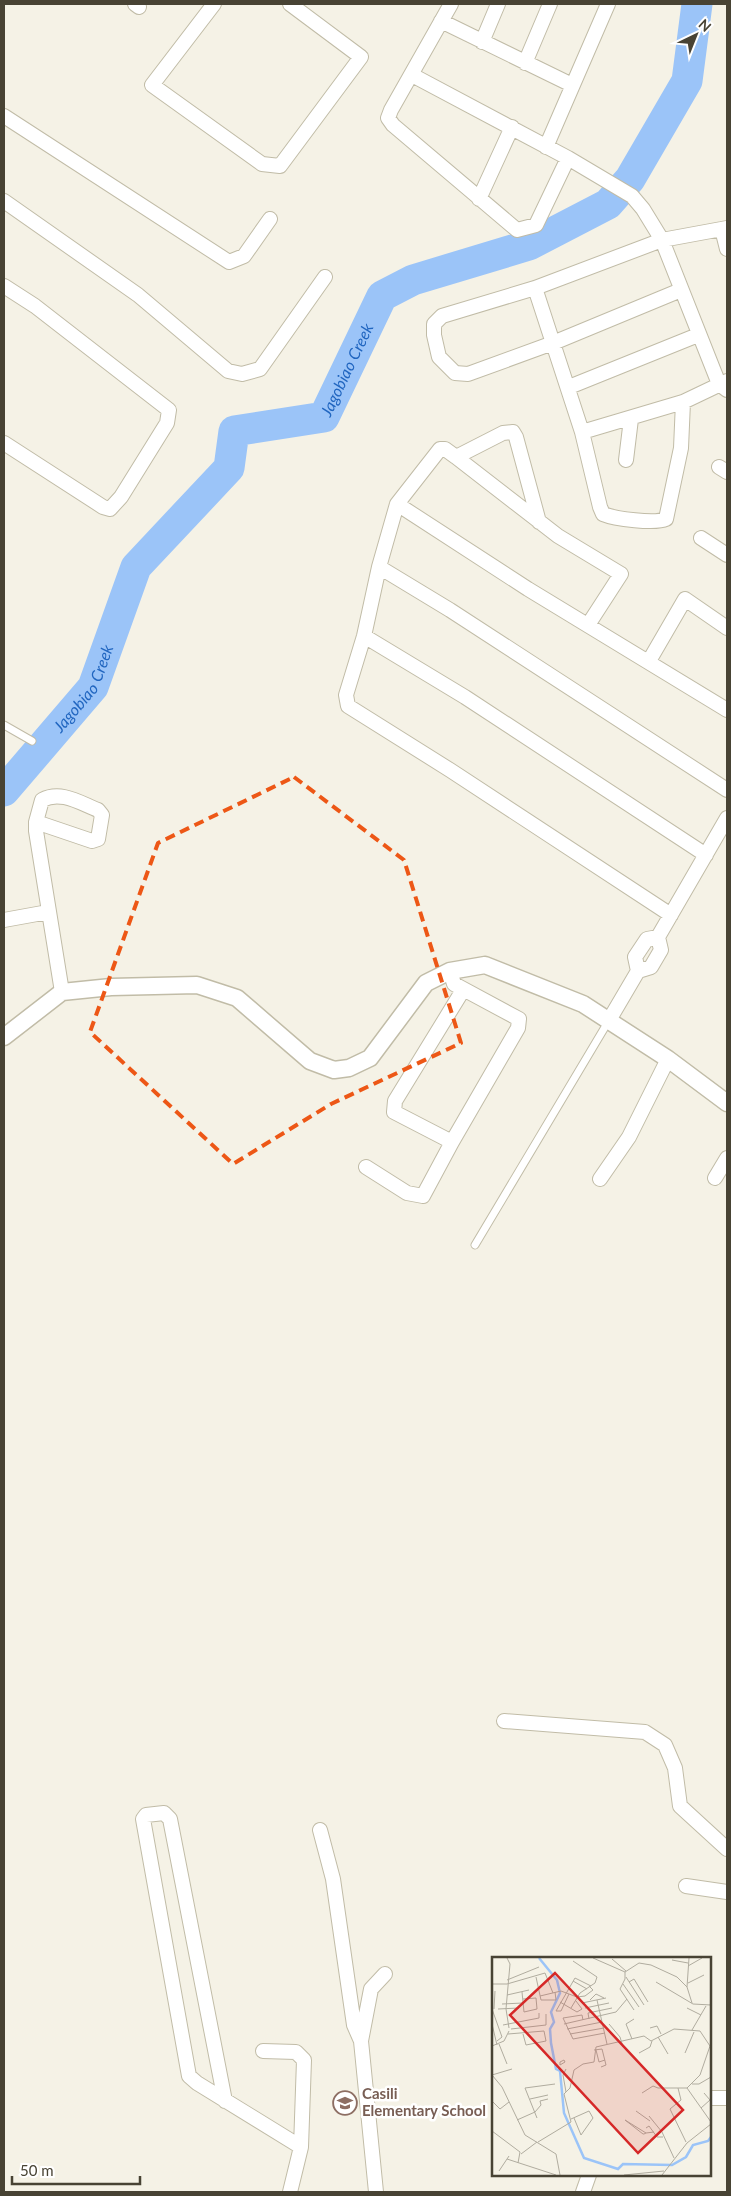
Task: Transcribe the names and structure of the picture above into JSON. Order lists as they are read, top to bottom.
{
  "water": ["Jagobiao Creek"],
  "places": {
    "school or university": ["Casili Elementary School"]
  },
  "scale_bar": "50 m",
  "north": "top right"
}
